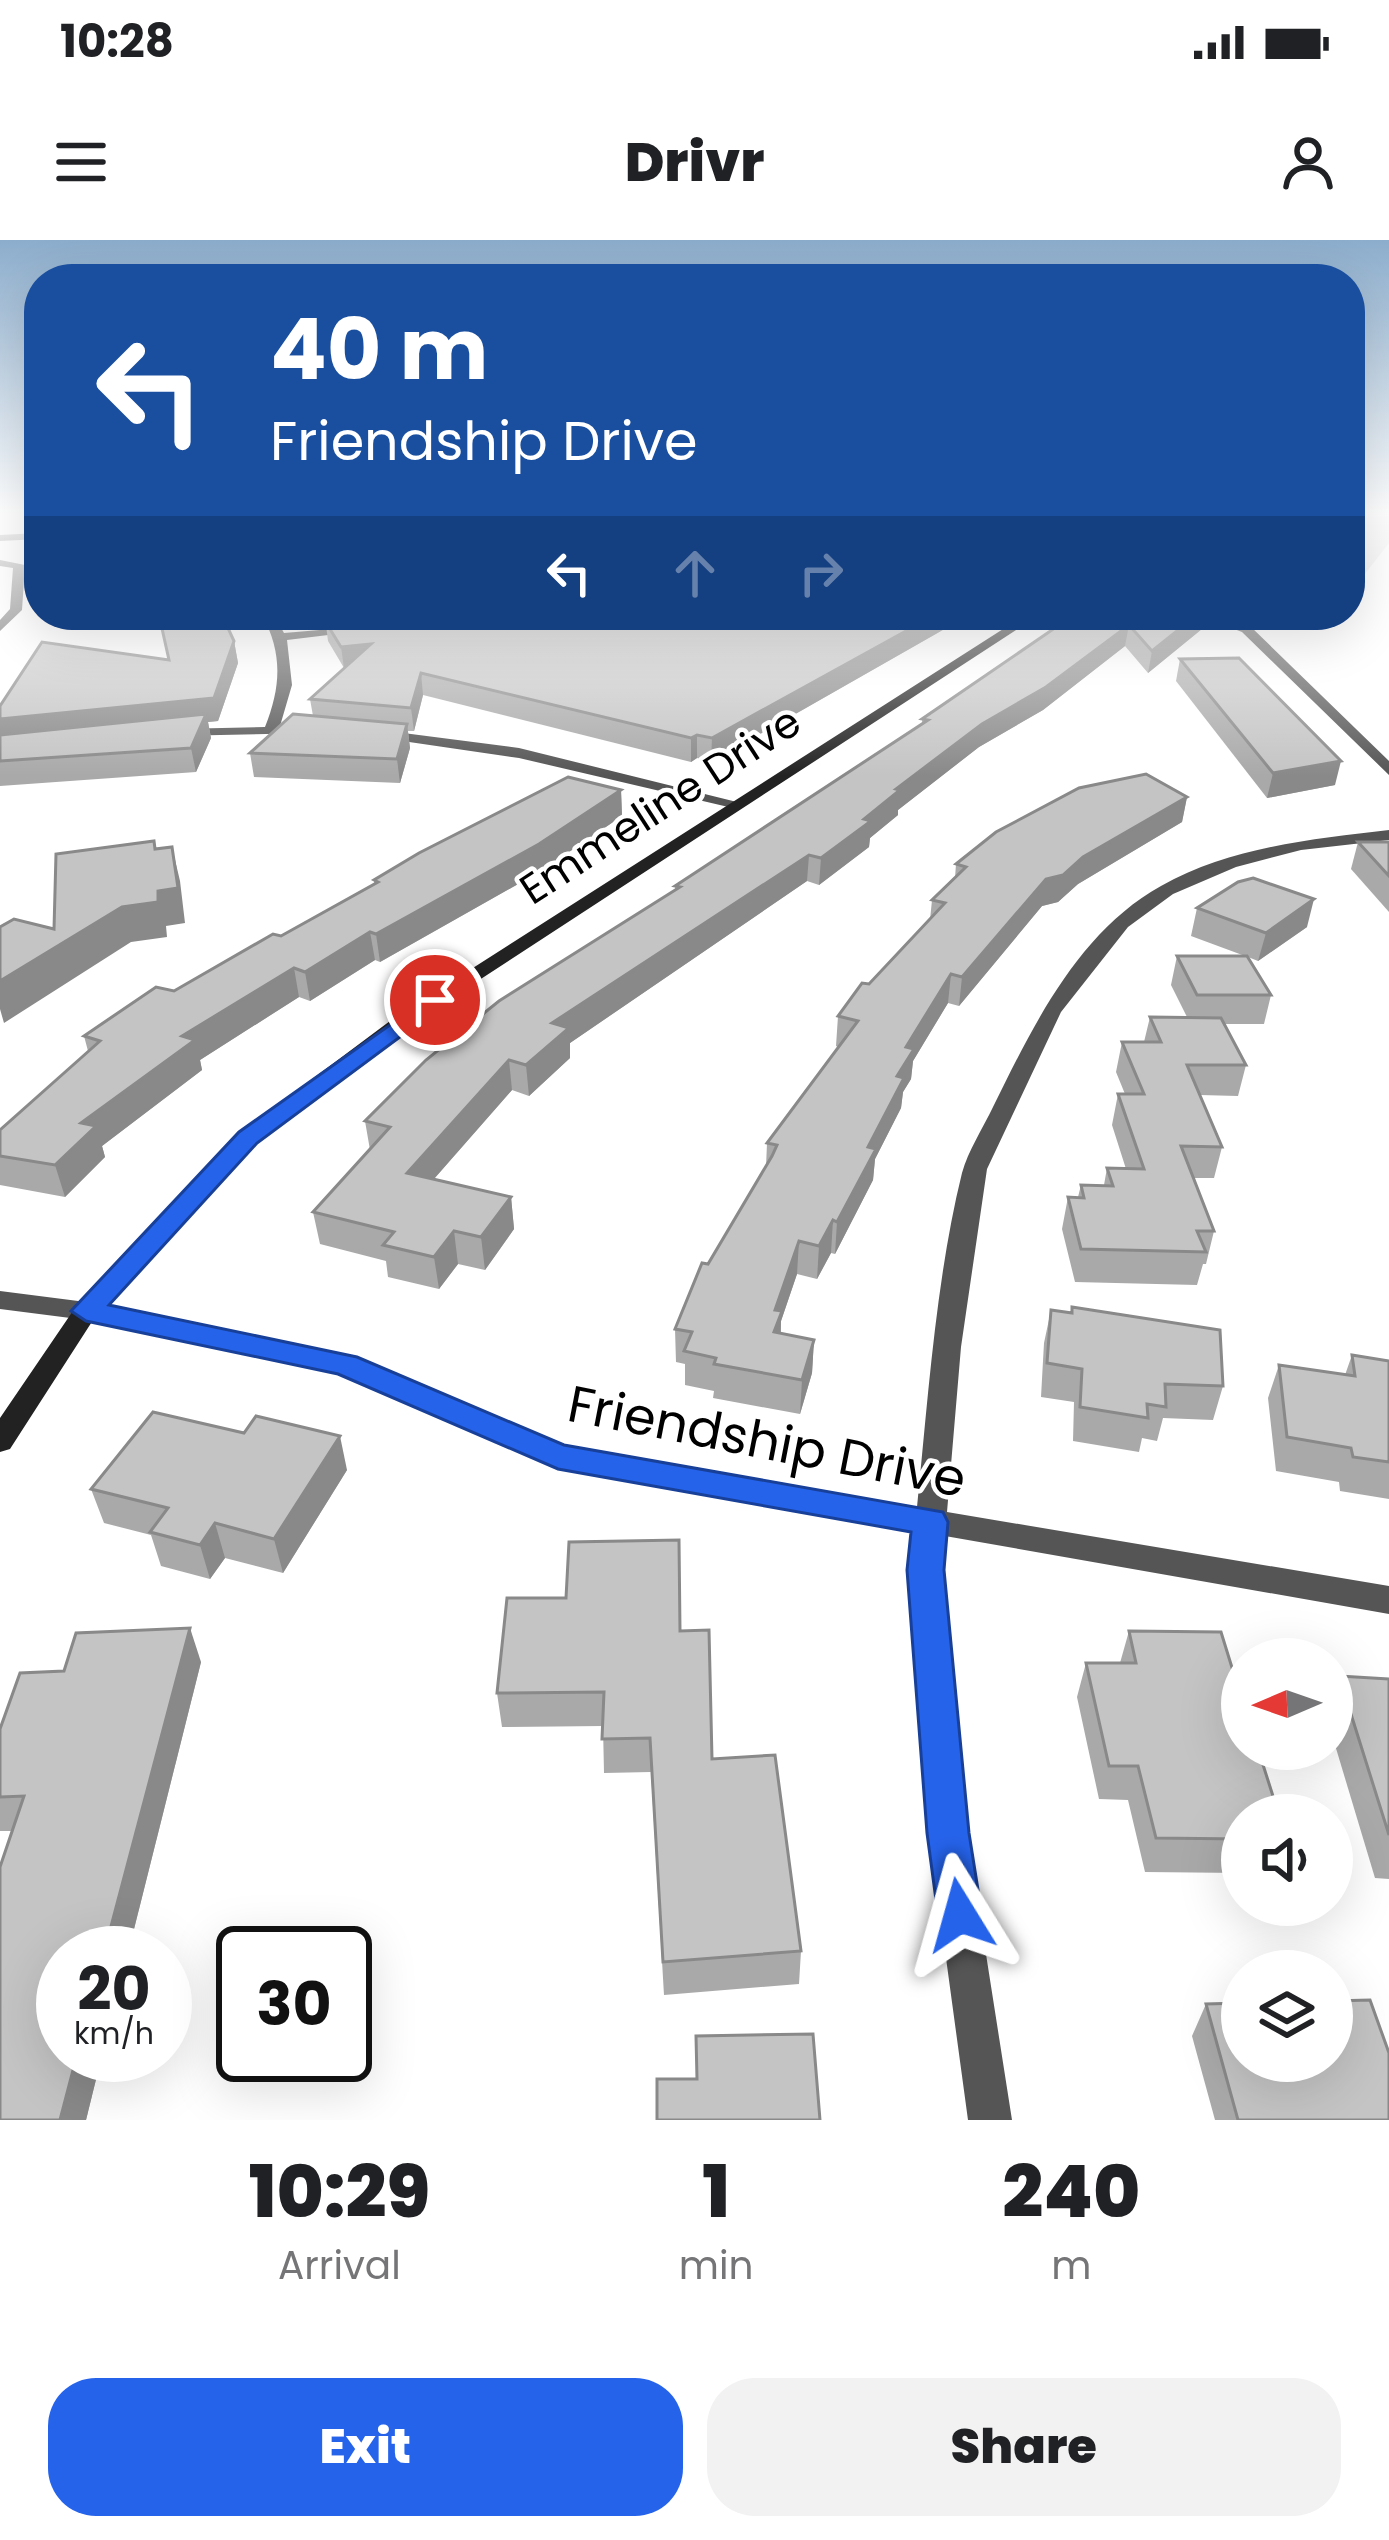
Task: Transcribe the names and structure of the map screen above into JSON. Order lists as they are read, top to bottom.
{
  "streets": {
    "street": ["Emmeline Drive", "Friendship Drive"]
  },
  "crossings": [
    ["Emmeline Drive", "Friendship Drive"]
  ],
  "north": "left",
  "page": {
    "status": "10:28",
    "header": "Drivr",
    "turn": ["40 m", "Friendship Drive"],
    "speed": "20 km/h",
    "limit": "30",
    "eta": [
      "10:29",
      "Arrival",
      "1",
      "min",
      "240",
      "m"
    ],
    "buttons": ["Exit", "Share"]
  }
}
